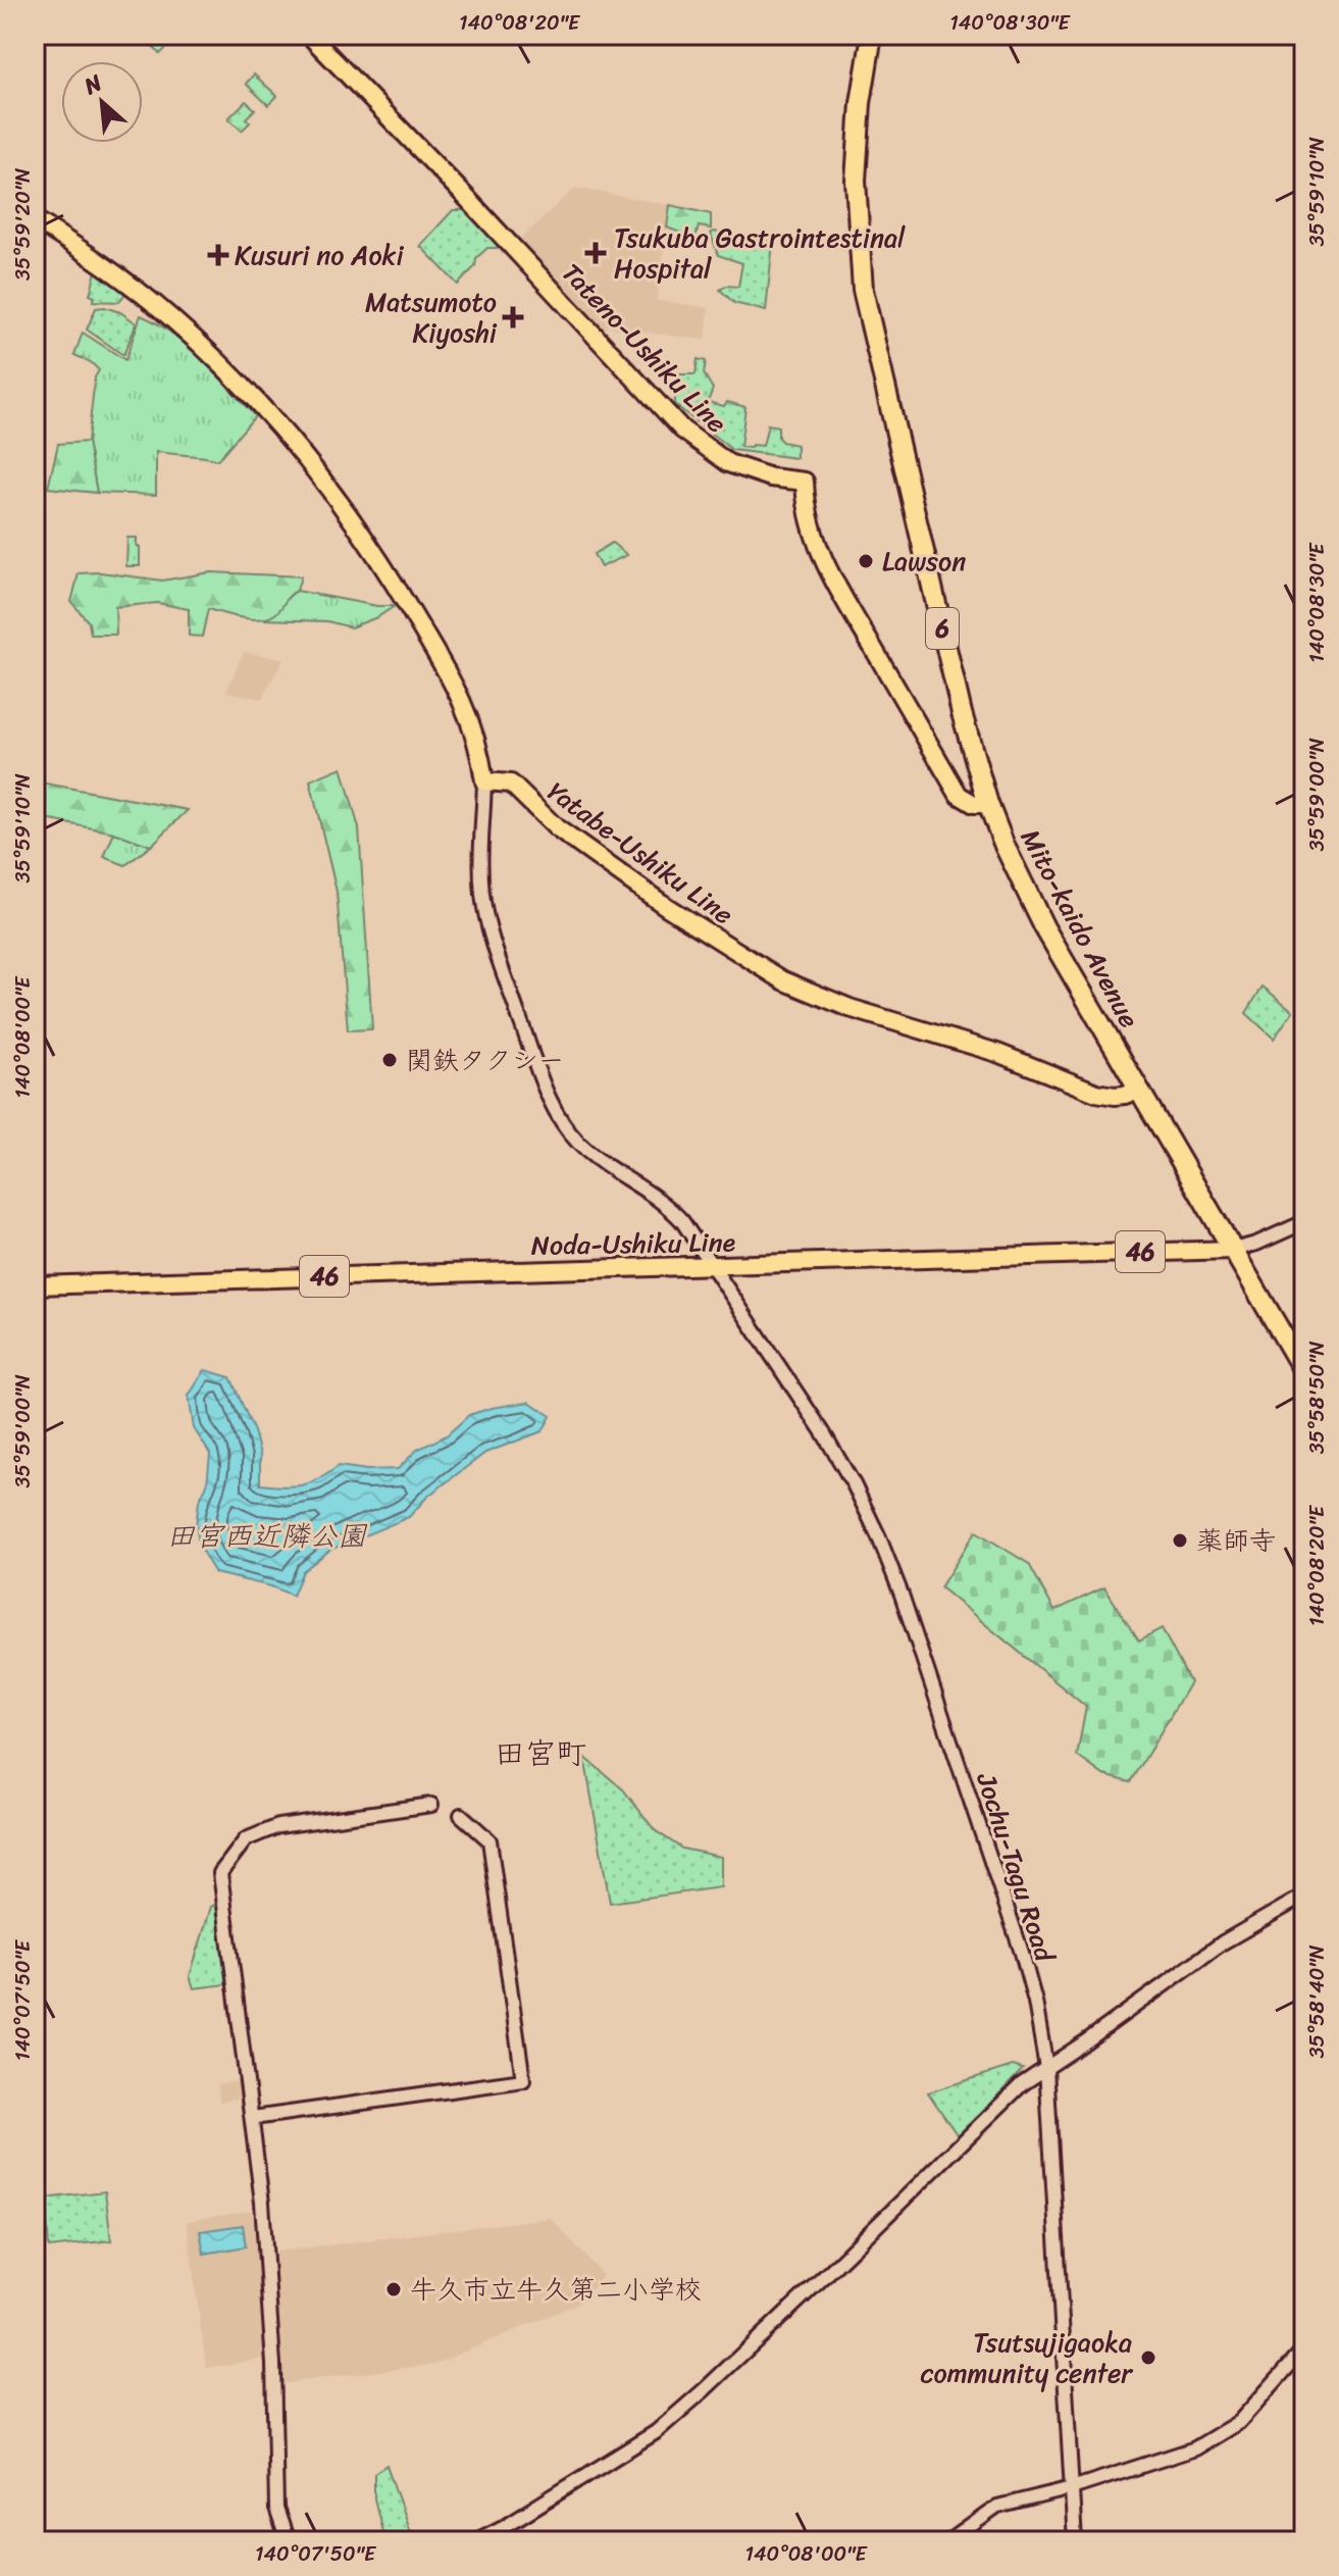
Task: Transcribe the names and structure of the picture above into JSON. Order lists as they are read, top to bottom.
{
  "streets": {
    "highway": ["6", "Mito-kaido Avenue"],
    "main road": [
      "Tateno-Ushiku Line",
      "Yatabe-Ushiku Line",
      "Noda-Ushiku Line",
      "46"
    ],
    "street": ["Jochu-Tagu Road"]
  },
  "crossings": [
    ["Tateno-Ushiku Line", "Mito-kaido Avenue"],
    ["Yatabe-Ushiku Line", "Mito-kaido Avenue"],
    ["Yatabe-Ushiku Line", "Jochu-Tagu Road"],
    ["Mito-kaido Avenue", "Noda-Ushiku Line"],
    ["Noda-Ushiku Line", "Jochu-Tagu Road"]
  ],
  "districts": ["田宮町"],
  "water": ["田宮西近隣公園"],
  "places": {
    "health": ["Tsukuba Gastrointestinal Hospital", "Kusuri no Aoki", "Matsumoto Kiyoshi"],
    "other": [
      "Lawson",
      "関鉄タクシー",
      "薬師寺",
      "牛久市立牛久第二小学校",
      "Tsutsujigaoka community center"
    ]
  },
  "north": "top left",
  "coordinates": [
    "140°08'20\"E",
    "140°08'30\"E",
    "35°59'10\"N",
    "35°59'20\"N",
    "35°59'00\"N",
    "140°08'00\"E",
    "35°58'50\"N",
    "140°07'50\"E",
    "35°58'40\"N"
  ]
}
